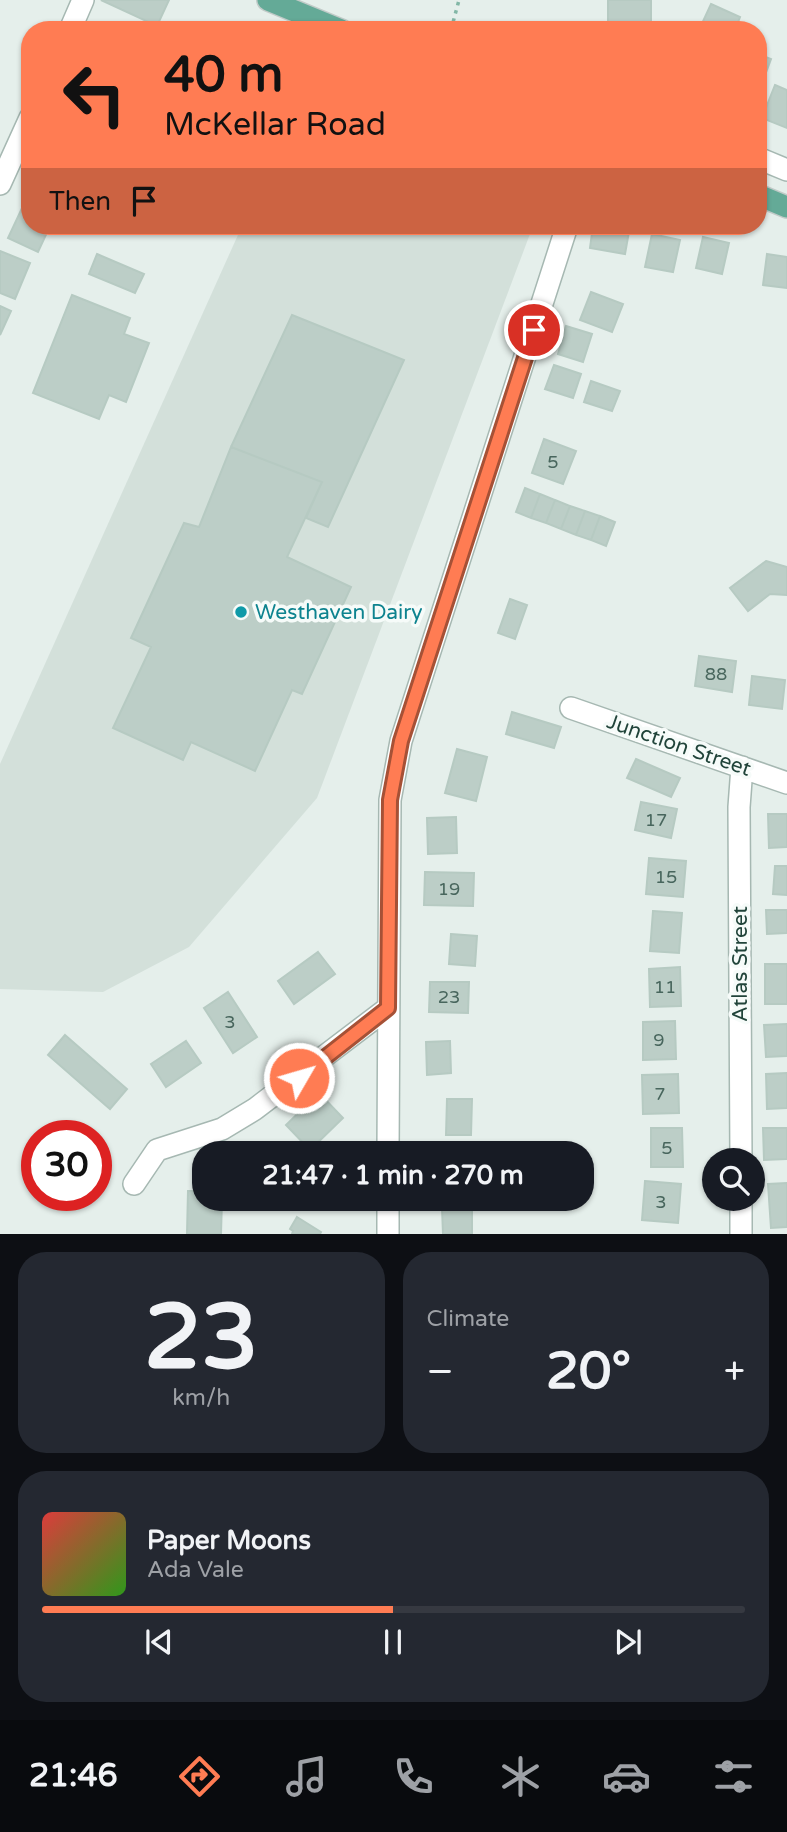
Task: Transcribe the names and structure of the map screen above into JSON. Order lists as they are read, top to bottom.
{
  "streets": {
    "street": ["Junction Street", "Atlas Street"]
  },
  "crossings": [
    ["Junction Street", "Atlas Street"]
  ],
  "places": ["Westhaven Dairy"],
  "house_numbers": [
    "5",
    "88",
    "17",
    "15",
    "19",
    "11",
    "23",
    "3",
    "9",
    "7",
    "5",
    "3"
  ],
  "page": {
    "turn": ["40 m", "McKellar Road"],
    "then": "Then",
    "limit": "30",
    "trip": "21:47 · 1 min · 270 m",
    "tile": [
      ["23", "km/h"],
      "Climate"
    ],
    "heat": ["−", "20°", "+"],
    "song": ["Paper Moons", "Ada Vale"],
    "tabs": "21:46"
  }
}
